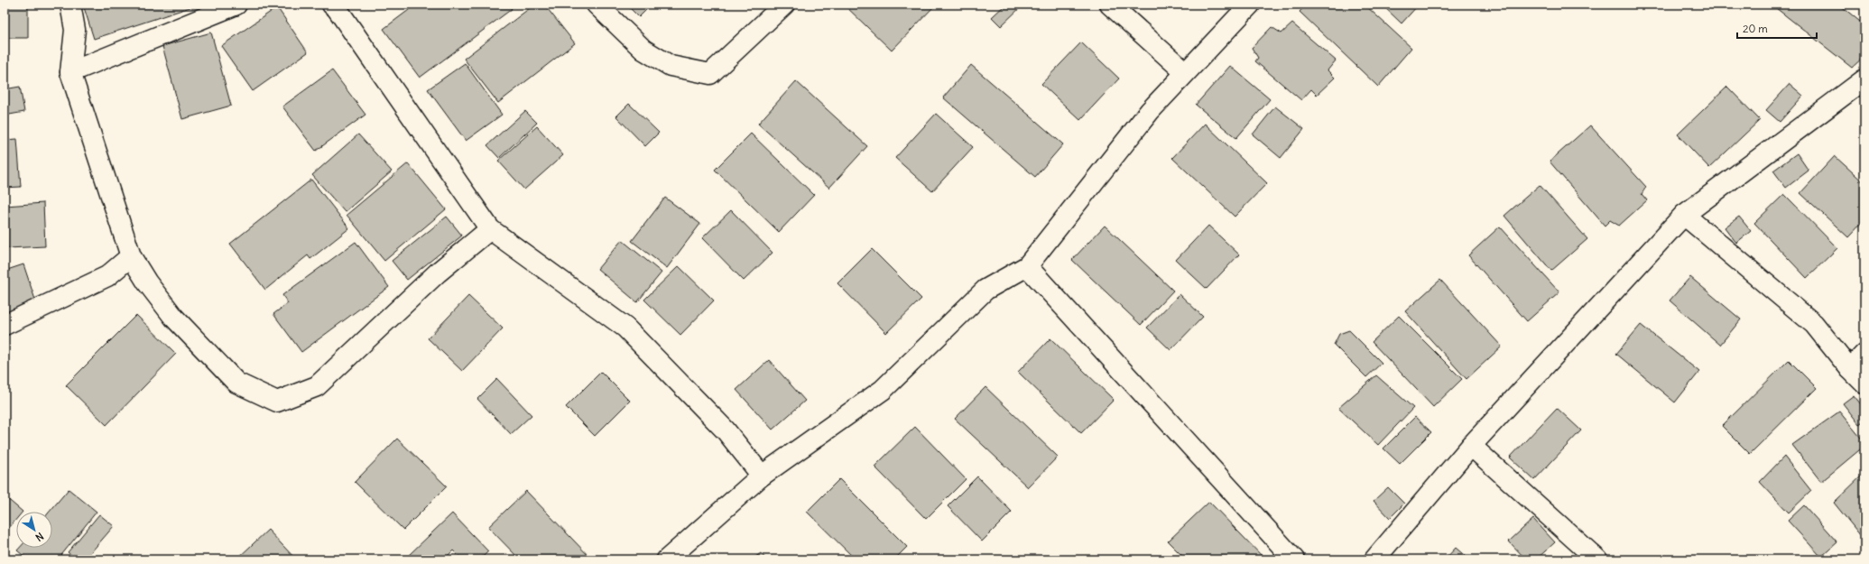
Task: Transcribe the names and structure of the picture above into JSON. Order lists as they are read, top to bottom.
{
  "scale_bar": "20 m",
  "north": "bottom right"
}
